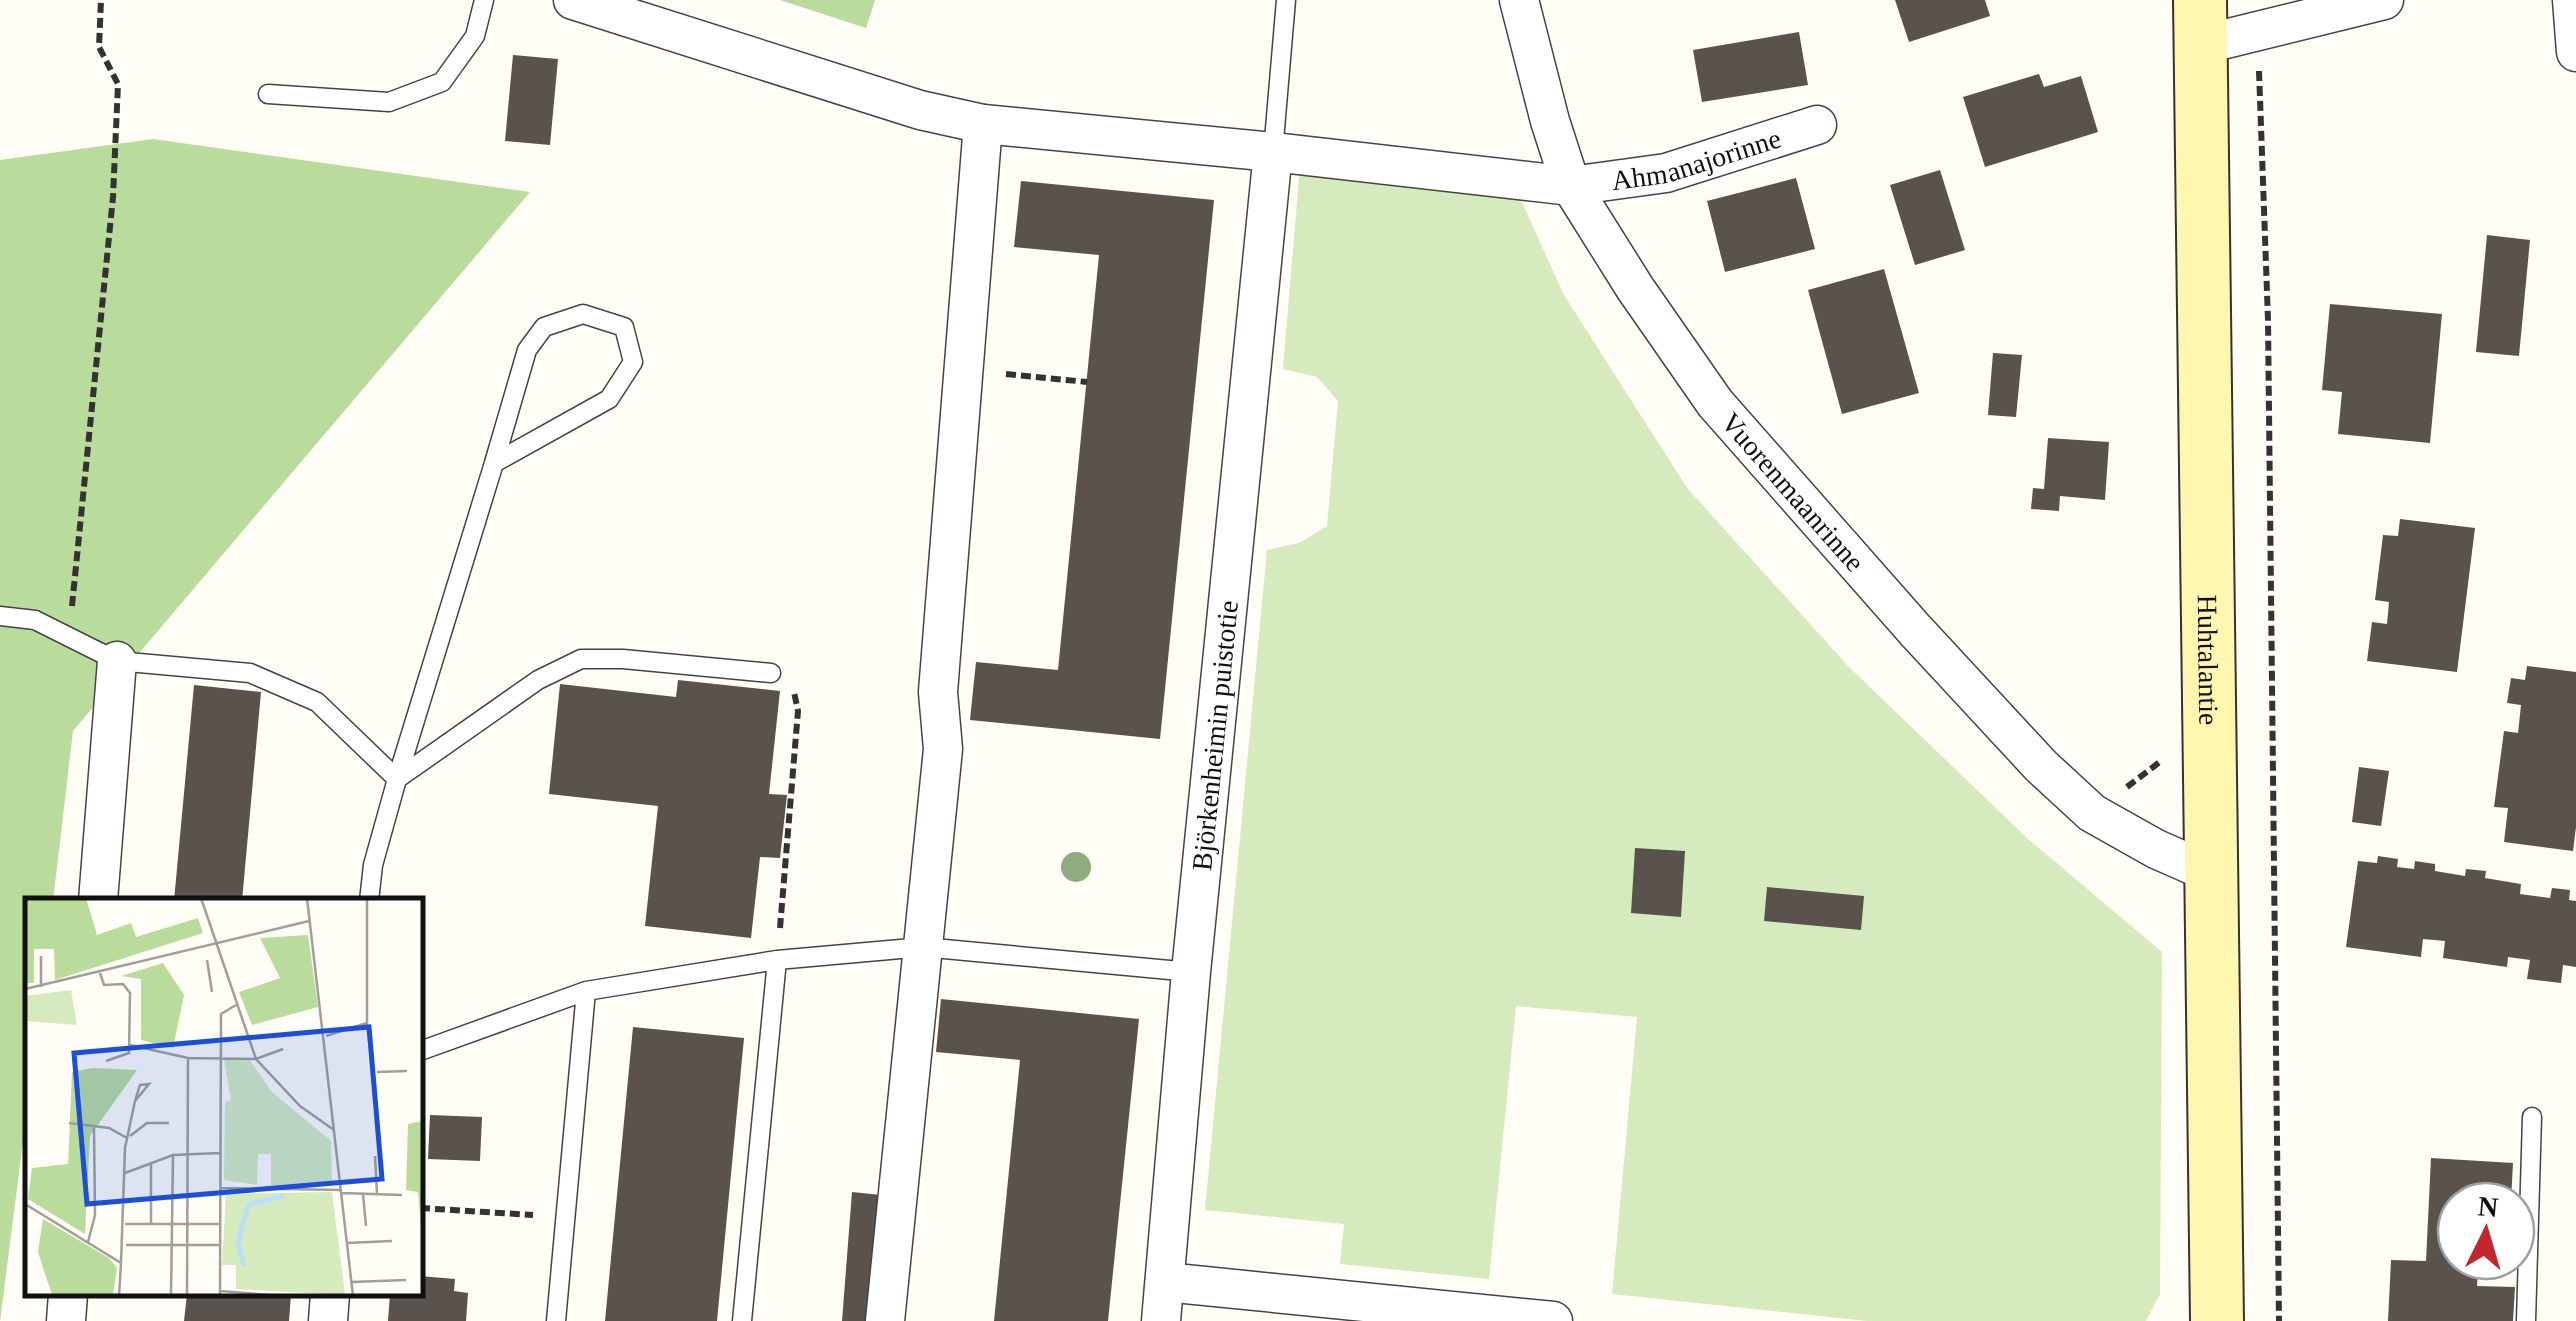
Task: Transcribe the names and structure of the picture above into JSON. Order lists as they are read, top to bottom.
{
  "streets": {
    "main road": ["Huhtalantie"],
    "street": ["Ahmanajorinne", "Vuorenmaanrinne", "Björkenheimin puistotie"]
  },
  "crossings": [
    ["Ahmanajorinne", "Vuorenmaanrinne"],
    ["Ahmanajorinne", "Björkenheimin puistotie"],
    ["Vuorenmaanrinne", "Huhtalantie"]
  ],
  "north": "top"
}
